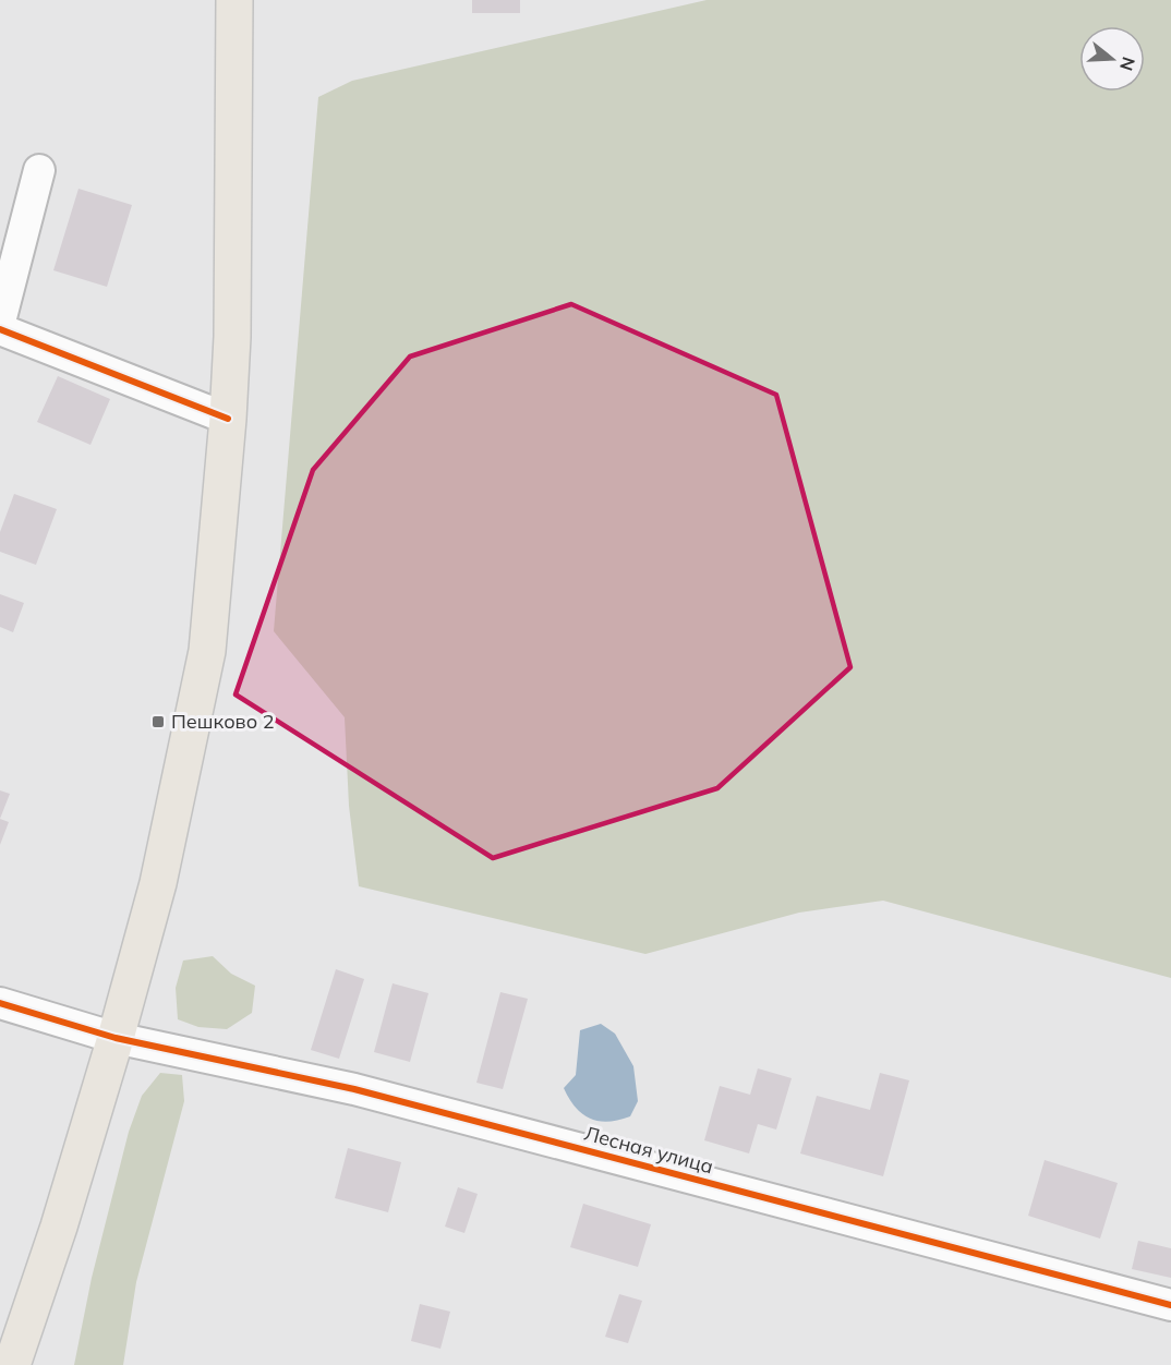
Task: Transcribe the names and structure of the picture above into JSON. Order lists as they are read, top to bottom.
{
  "streets": {
    "street": ["Лесная улица"]
  },
  "places": {
    "transit": ["Пешково 2"]
  },
  "north": "right"
}
